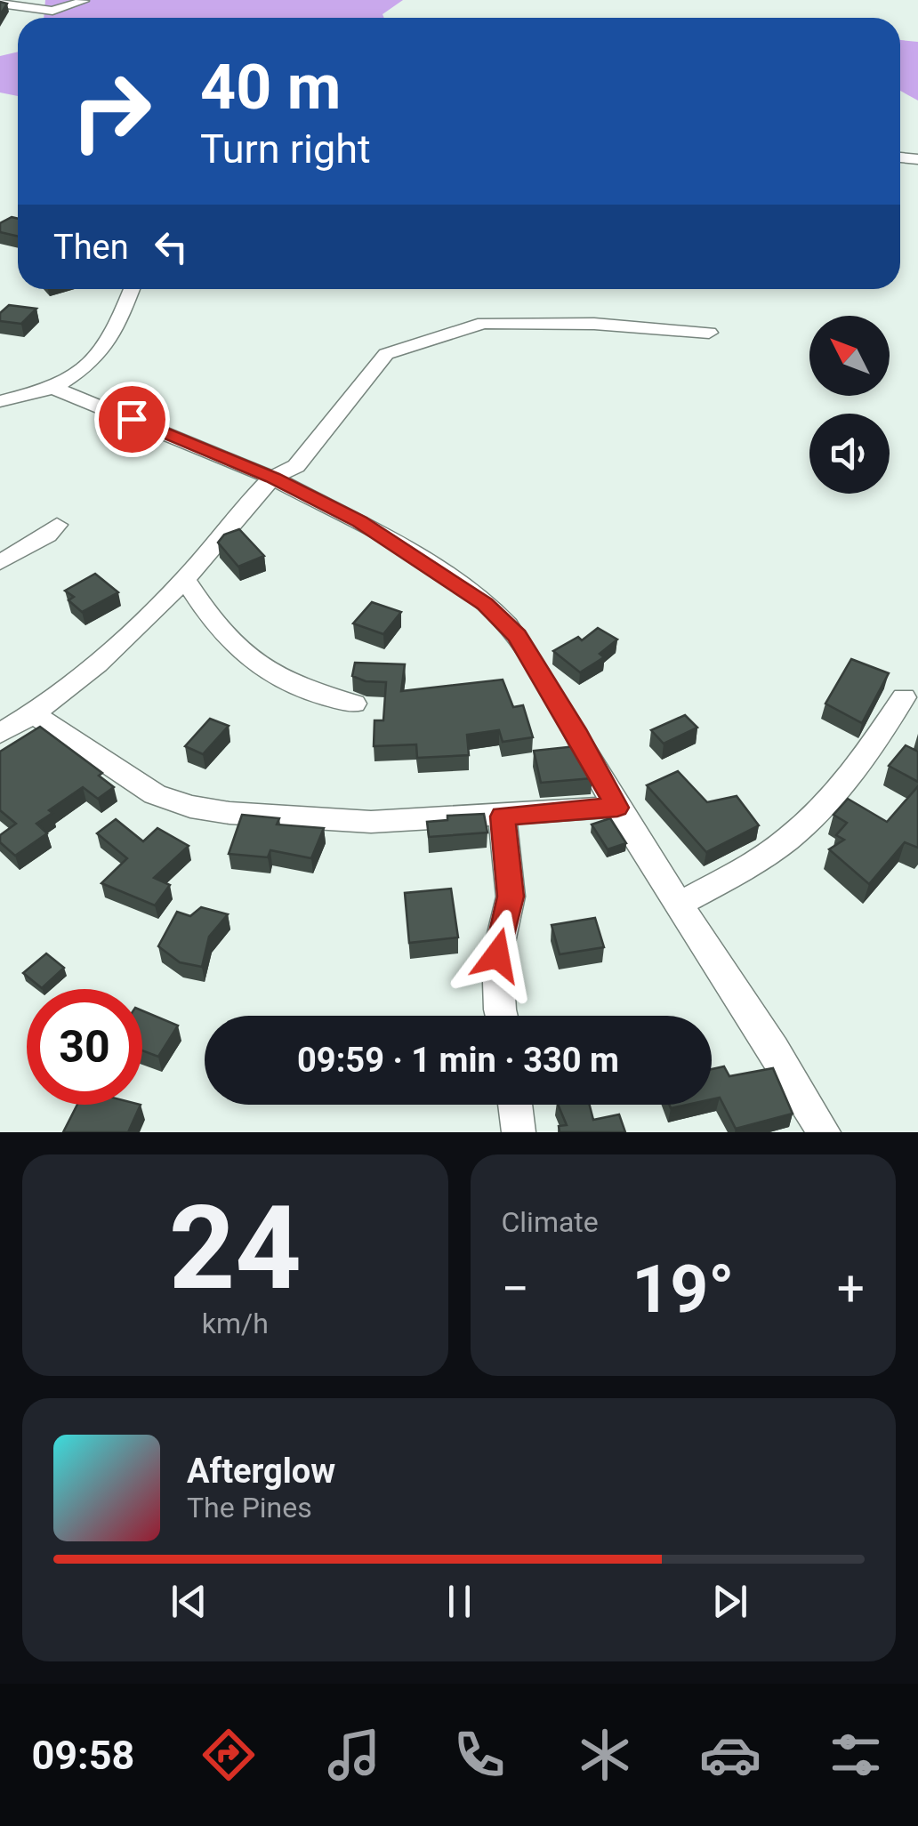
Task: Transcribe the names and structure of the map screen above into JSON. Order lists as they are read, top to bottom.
{
  "north": "top left",
  "page": {
    "turn": ["40 m", "Turn right"],
    "then": "Then",
    "limit": "30",
    "trip": "09:59 · 1 min · 330 m",
    "tile": [
      ["24", "km/h"],
      "Climate"
    ],
    "heat": ["−", "19°", "+"],
    "song": ["Afterglow", "The Pines"],
    "tabs": "09:58"
  }
}
